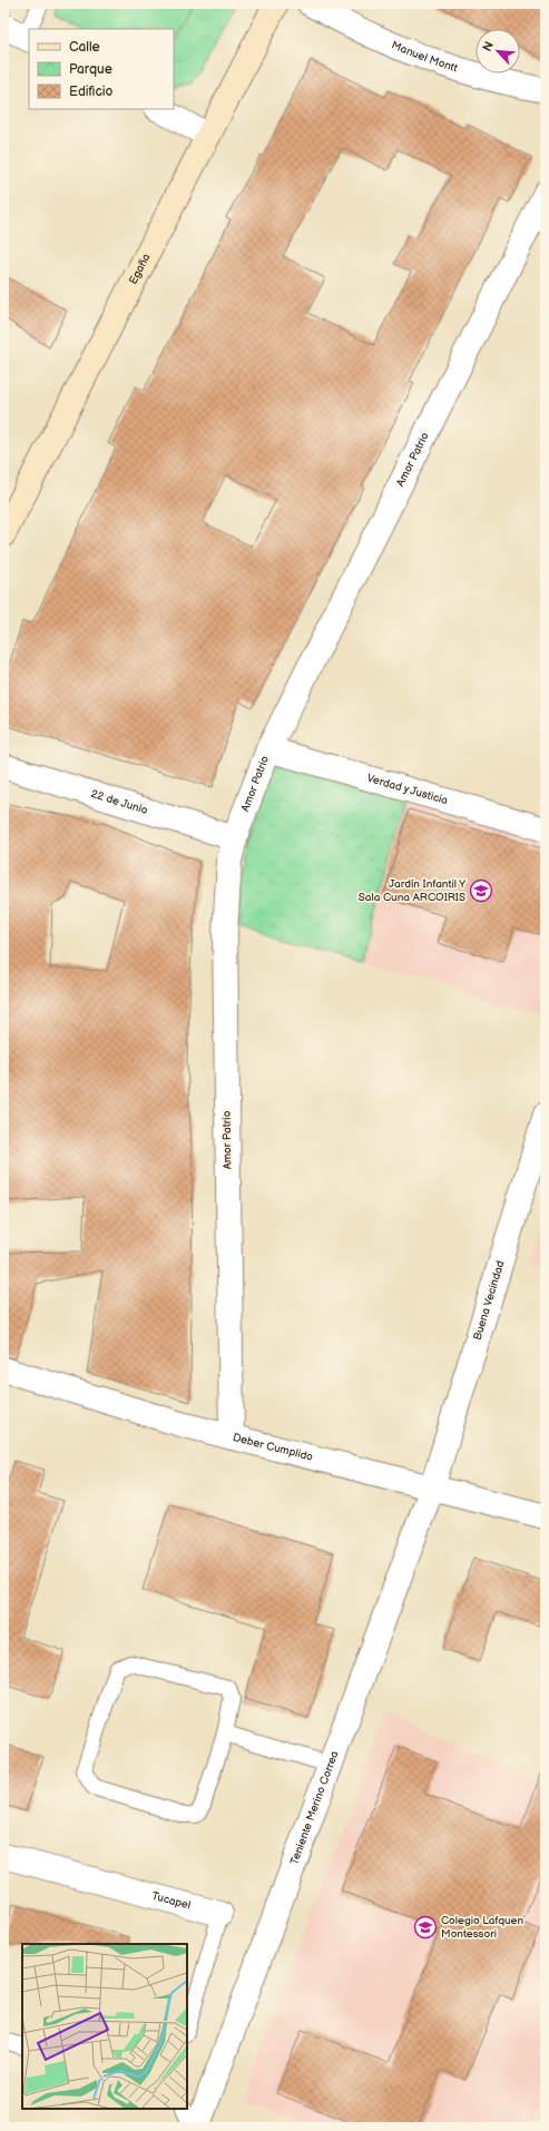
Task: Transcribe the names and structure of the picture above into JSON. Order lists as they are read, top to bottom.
{
  "streets": {
    "main road": ["Egaña"],
    "street": [
      "Manuel Montt",
      "Amor Patrio",
      "Verdad y Justicia",
      "22 de Junio",
      "Buena Vecindad",
      "Deber Cumplido",
      "Teniente Merino Correa",
      "Tucapel"
    ]
  },
  "crossings": [
    ["Amor Patrio", "Verdad y Justicia"],
    ["Amor Patrio", "22 de Junio"],
    ["Amor Patrio", "Deber Cumplido"],
    ["Buena Vecindad", "Deber Cumplido"],
    ["Buena Vecindad", "Teniente Merino Correa"],
    ["Deber Cumplido", "Teniente Merino Correa"]
  ],
  "places": {
    "school or university": ["Jardín Infantil Y Sala Cuna ARCOIRIS", "Colegio Lafquen Montessori"]
  },
  "legend": ["Calle", "Parque", "Edificio"],
  "north": "top left"
}
